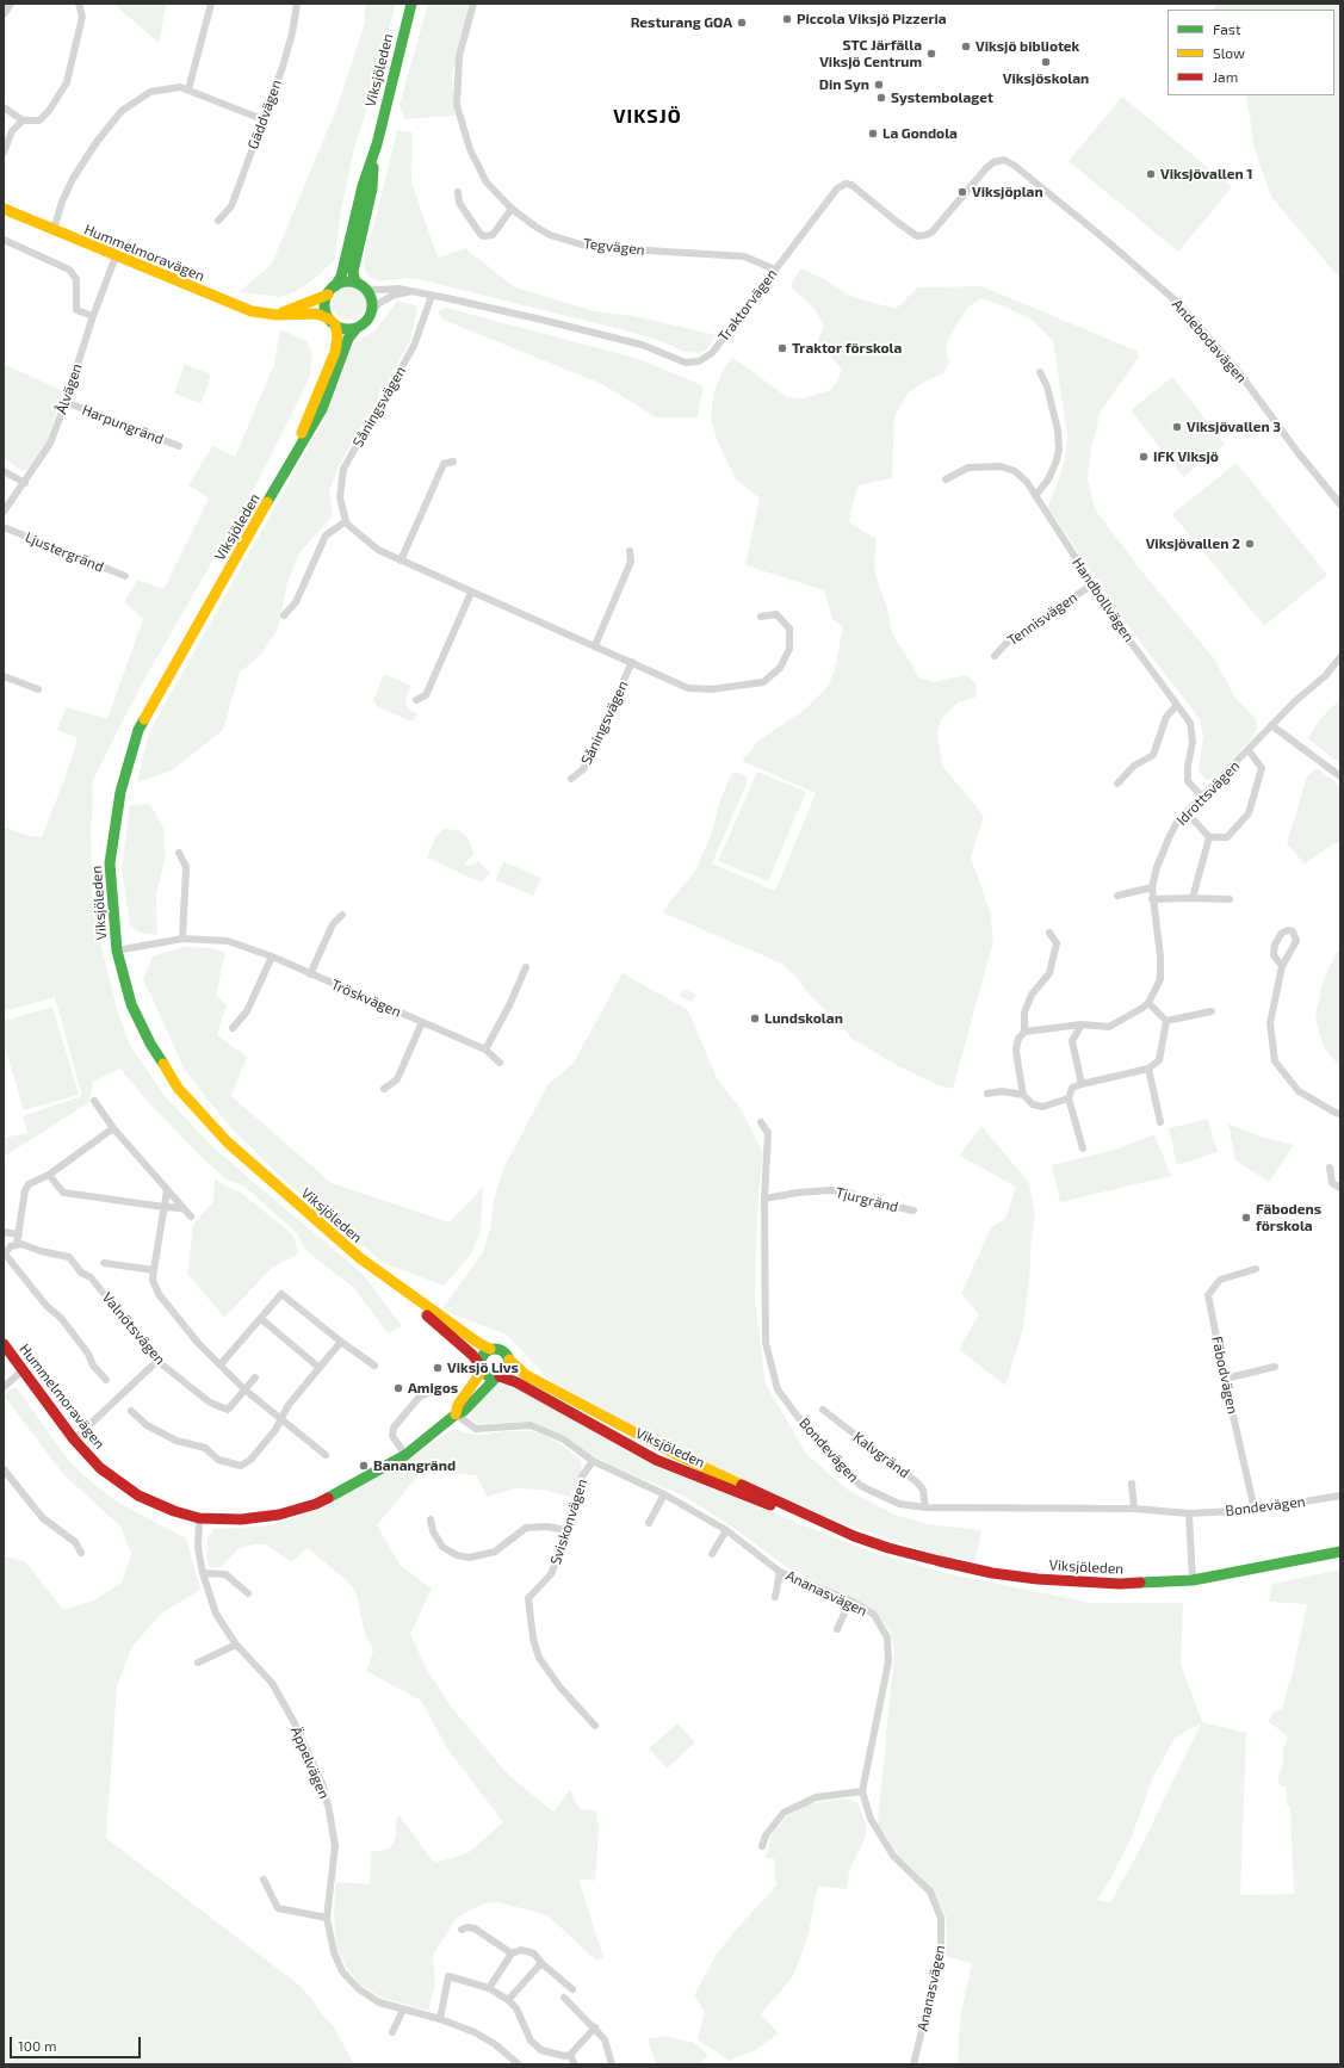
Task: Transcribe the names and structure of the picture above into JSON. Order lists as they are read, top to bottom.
{
  "streets": {
    "main road": ["Viksjöleden", "Hummelmoravägen"],
    "street": [
      "Gäddvägen",
      "Tegvägen",
      "Traktorvägen",
      "Andebodavägen",
      "Ålvägen",
      "Såningsvägen",
      "Harpungränd",
      "Ljustergränd",
      "Handbollvägen",
      "Tennisvägen",
      "Idrottsvägen",
      "Tröskvägen",
      "Tjurgränd",
      "Valnötsvägen",
      "Fäbodvägen",
      "Bondevägen",
      "Kalvgränd",
      "Sviskonvägen",
      "Ananasvägen",
      "Äppelvägen"
    ]
  },
  "crossings": [
    ["Viksjöleden", "Hummelmoravägen"],
    ["Viksjöleden", "Traktorvägen"],
    ["Viksjöleden", "Tröskvägen"],
    ["Tegvägen", "Traktorvägen"],
    ["Hummelmoravägen", "Traktorvägen"],
    ["Hummelmoravägen", "Ålvägen"],
    ["Hummelmoravägen", "Ananasvägen"],
    ["Hummelmoravägen", "Äppelvägen"],
    ["Traktorvägen", "Andebodavägen"],
    ["Traktorvägen", "Såningsvägen"],
    ["Ålvägen", "Harpungränd"],
    ["Handbollvägen", "Tennisvägen"],
    ["Handbollvägen", "Idrottsvägen"],
    ["Tjurgränd", "Bondevägen"],
    ["Fäbodvägen", "Bondevägen"],
    ["Bondevägen", "Kalvgränd"],
    ["Sviskonvägen", "Ananasvägen"]
  ],
  "districts": ["VIKSJÖ"],
  "places": [
    "Piccola Viksjö Pizzeria",
    "Resturang GOA",
    "Viksjö bibliotek",
    "STC Järfälla Viksjö Centrum",
    "Viksjöskolan",
    "Din Syn",
    "Systembolaget",
    "La Gondola",
    "Viksjövallen 1",
    "Viksjöplan",
    "Traktor förskola",
    "Viksjövallen 3",
    "IFK Viksjö",
    "Viksjövallen 2",
    "Lundskolan",
    "Fäbodens förskola",
    "Viksjö Livs",
    "Amigos",
    "Banangränd"
  ],
  "legend": ["Fast", "Slow", "Jam"],
  "scale_bar": "100 m"
}
